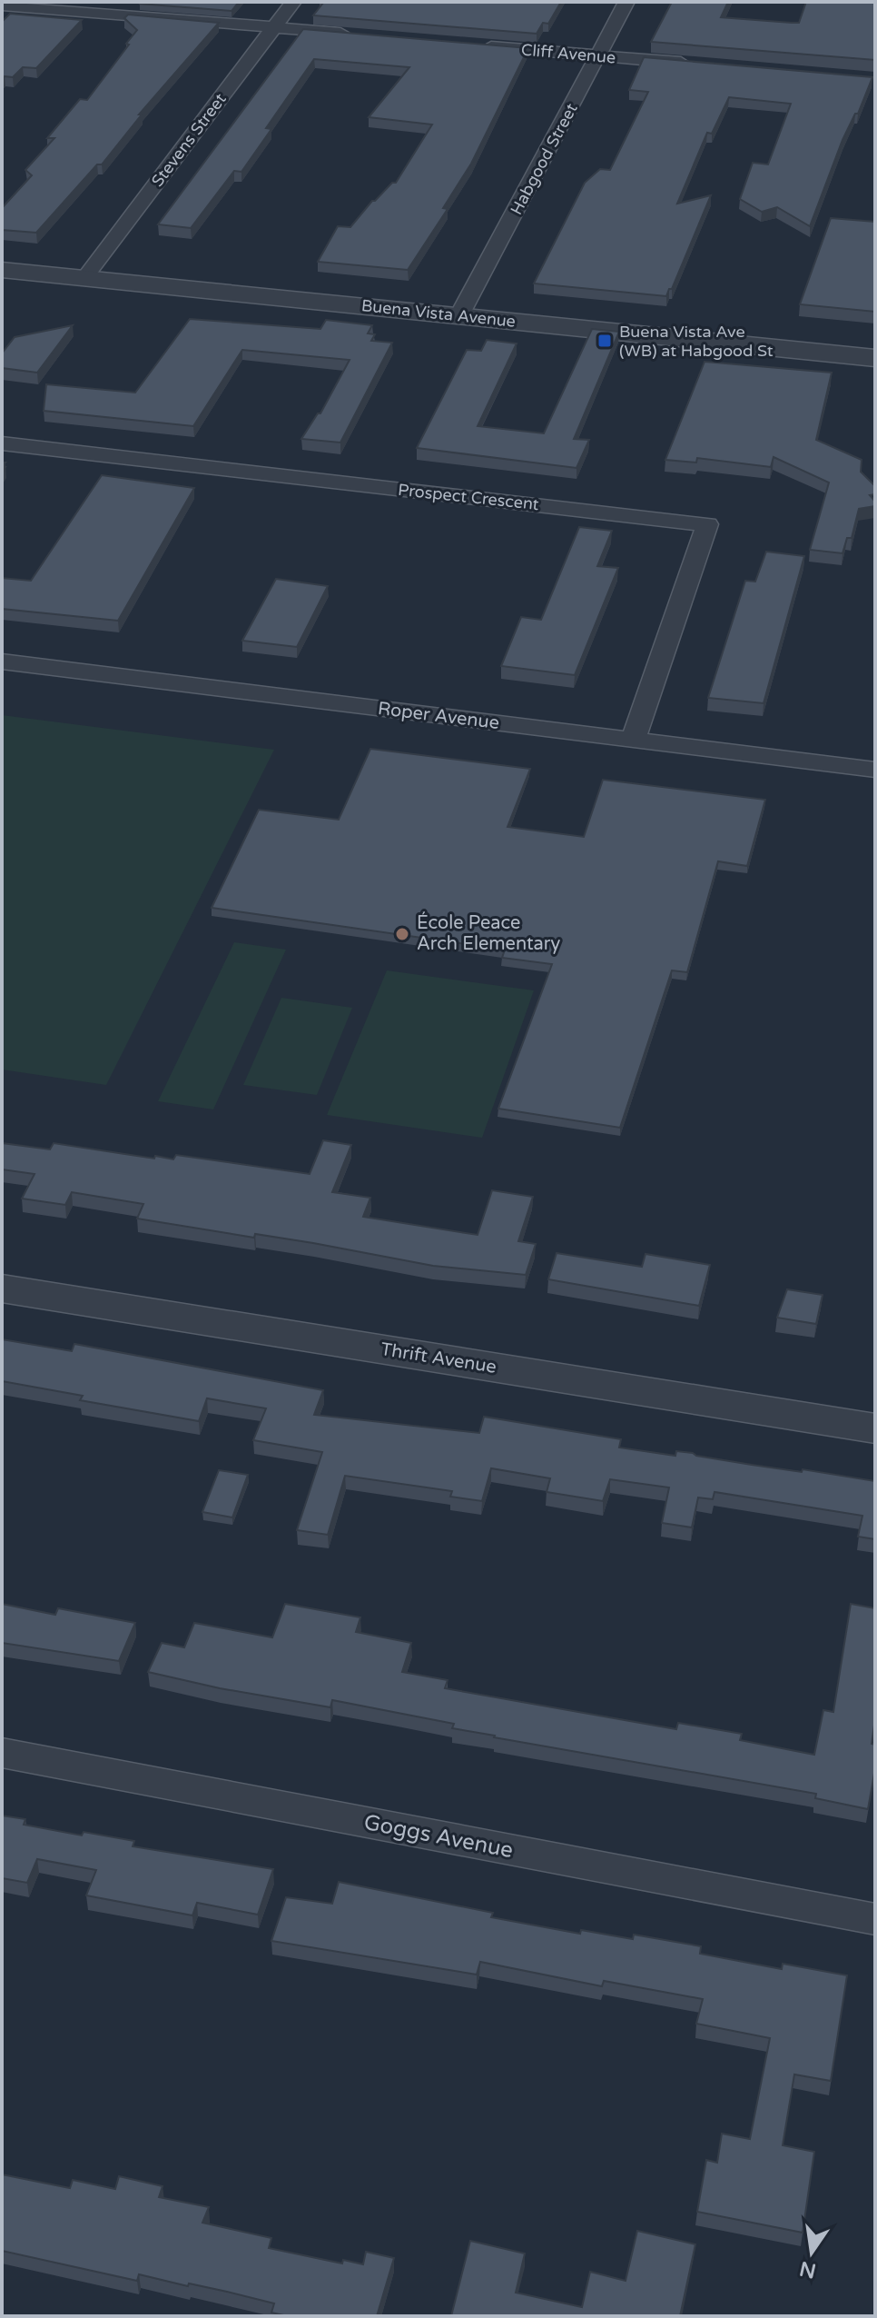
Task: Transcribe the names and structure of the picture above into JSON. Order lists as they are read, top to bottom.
{
  "streets": {
    "street": [
      "Cliff Avenue",
      "Stevens Street",
      "Habgood Street",
      "Buena Vista Avenue",
      "Prospect Crescent",
      "Roper Avenue",
      "Thrift Avenue",
      "Goggs Avenue"
    ]
  },
  "crossings": [
    ["Cliff Avenue", "Habgood Street"],
    ["Stevens Street", "Buena Vista Avenue"],
    ["Habgood Street", "Buena Vista Avenue"],
    ["Prospect Crescent", "Roper Avenue"]
  ],
  "places": {
    "transit": ["Buena Vista Ave (WB) at Habgood St"],
    "other": ["École Peace Arch Elementary"]
  },
  "north": "bottom"
}
